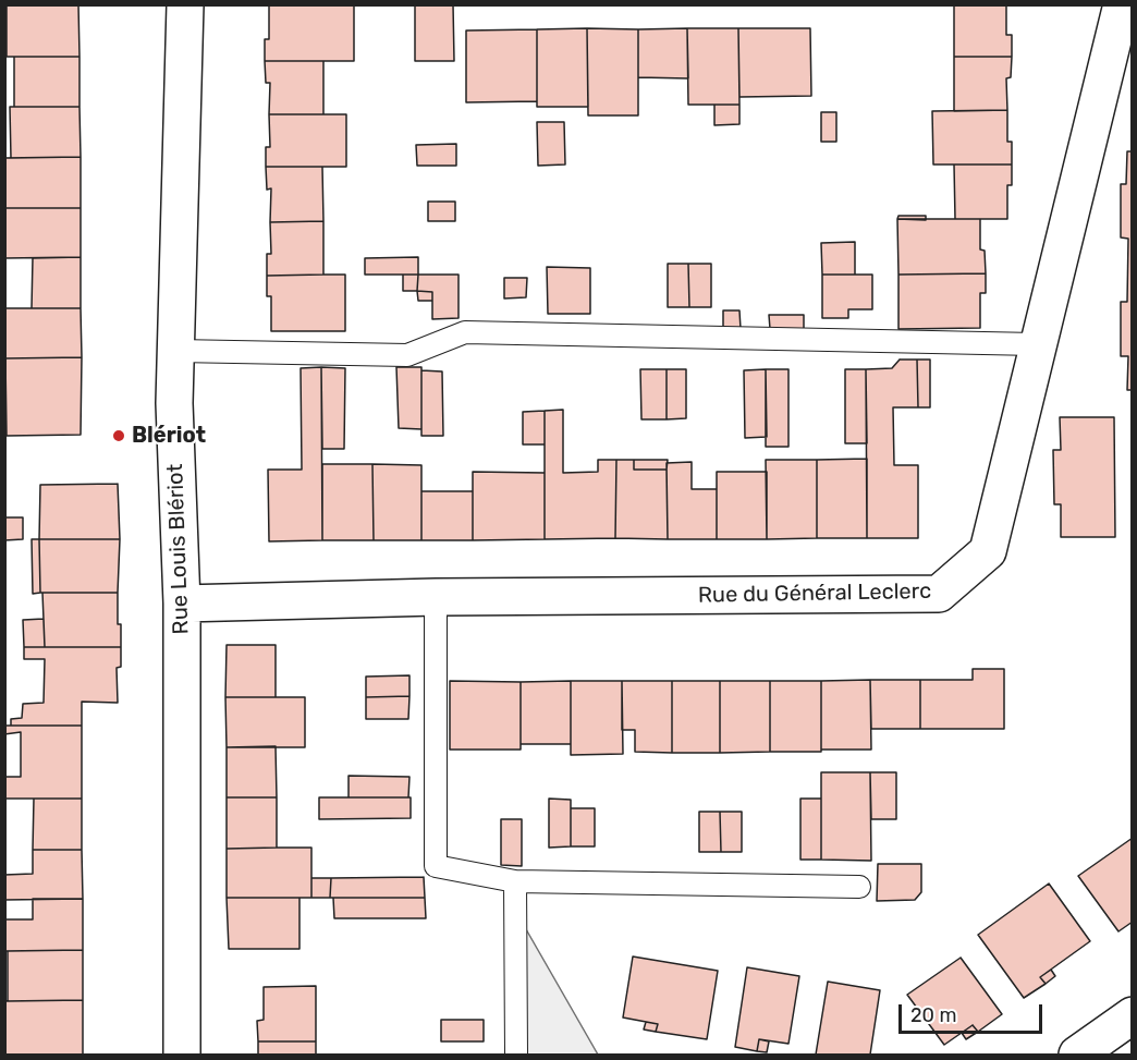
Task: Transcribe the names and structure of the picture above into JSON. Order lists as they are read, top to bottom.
{
  "streets": {
    "street": ["Rue Louis Blériot", "Rue du Général Leclerc"]
  },
  "crossings": [
    ["Rue Louis Blériot", "Rue du Général Leclerc"]
  ],
  "places": ["Blériot"],
  "scale_bar": "20 m"
}
